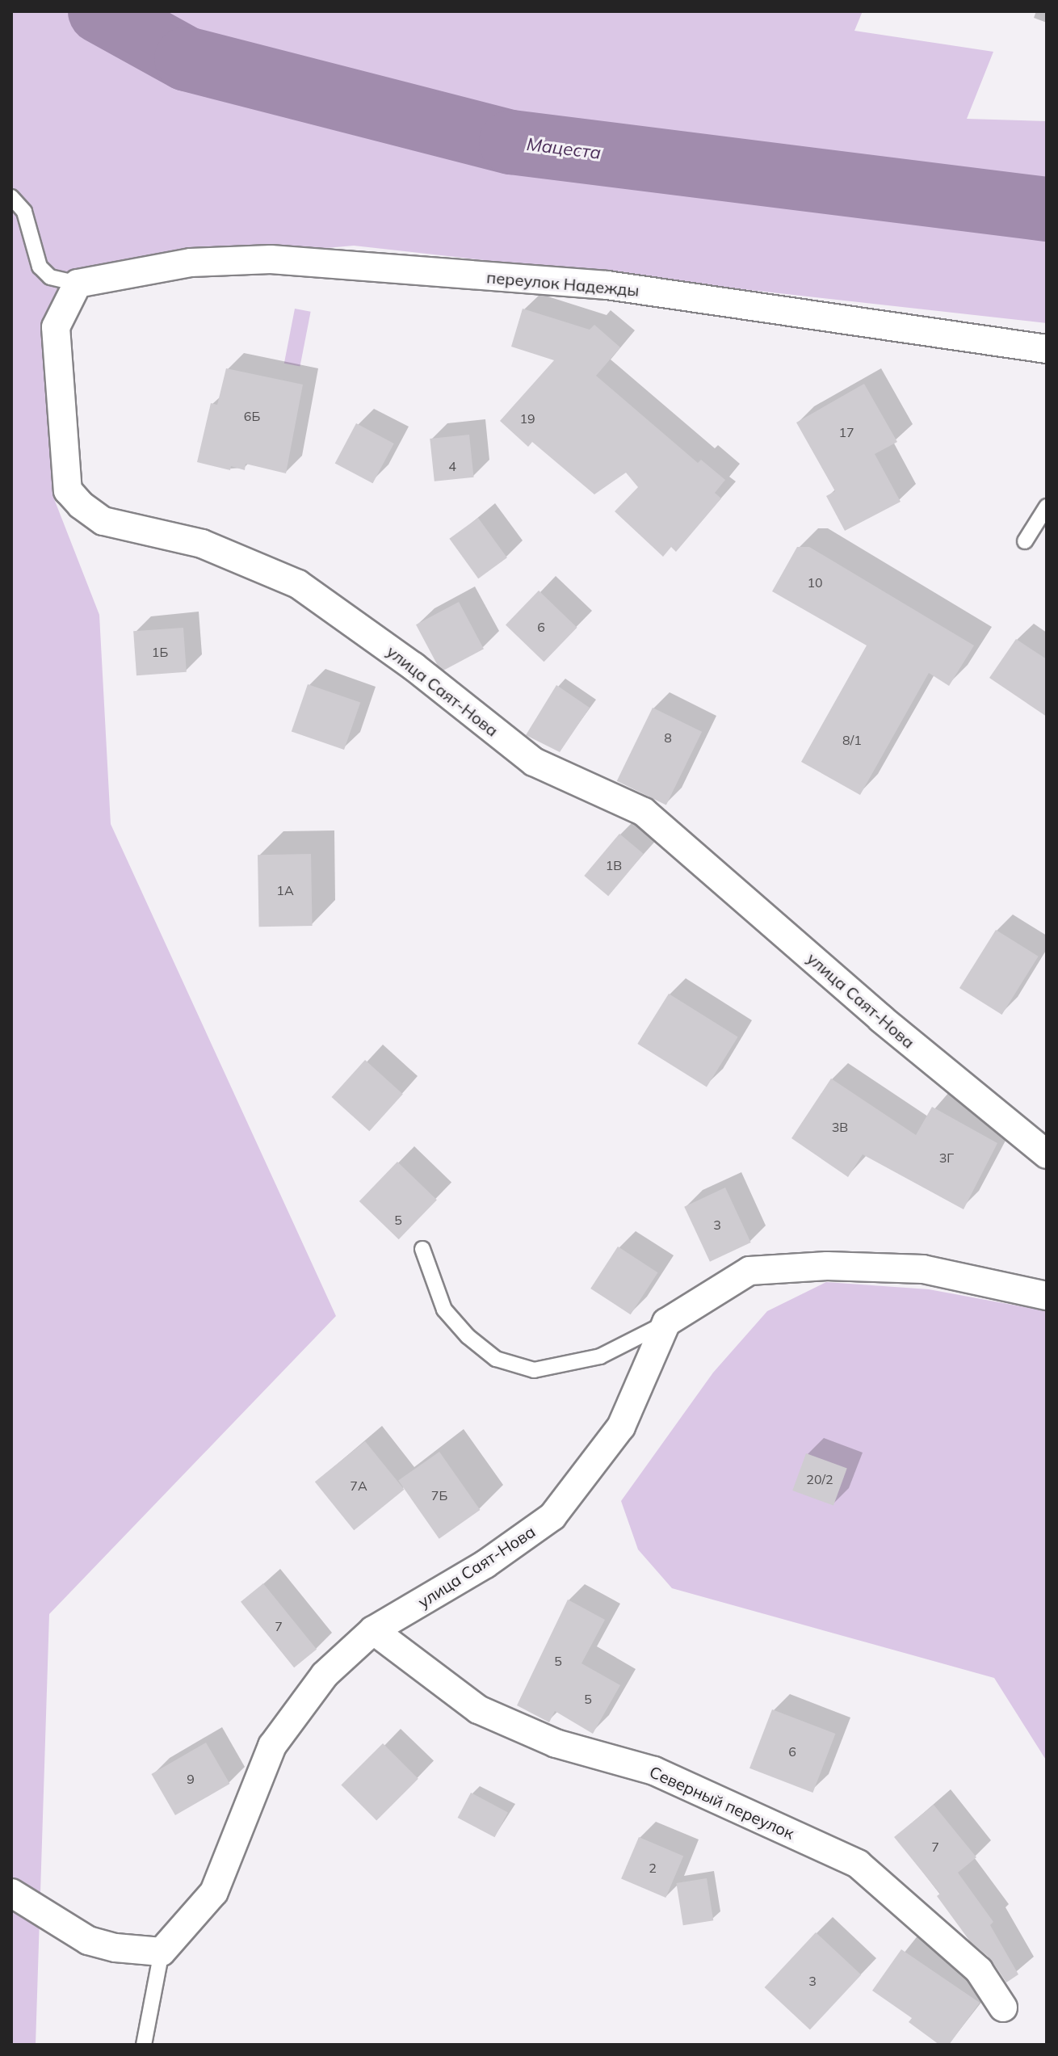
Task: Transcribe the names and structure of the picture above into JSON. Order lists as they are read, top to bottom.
{
  "streets": {
    "street": ["переулок Надежды", "улица Саят-Нова", "Северный переулок"]
  },
  "crossings": [
    ["переулок Надежды", "улица Саят-Нова"],
    ["улица Саят-Нова", "Северный переулок"]
  ],
  "water": ["Мацеста"],
  "house_numbers": [
    "6Б",
    "19",
    "17",
    "4",
    "10",
    "6",
    "1Б",
    "8",
    "8/1",
    "1В",
    "1А",
    "3В",
    "3Г",
    "5",
    "3",
    "20/2",
    "7А",
    "7Б",
    "7",
    "5",
    "5",
    "6",
    "9",
    "7",
    "2",
    "3"
  ]
}
